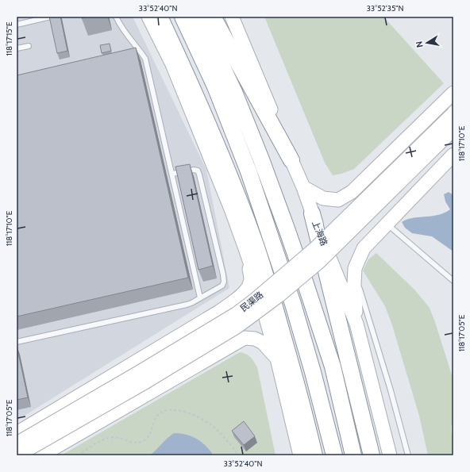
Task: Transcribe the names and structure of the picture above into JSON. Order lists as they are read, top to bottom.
{
  "streets": {
    "main road": ["上海路", "民渠路"]
  },
  "north": "left",
  "coordinates": [
    "33°52'40\"N",
    "33°52'35\"N",
    "118°17'15\"E",
    "118°17'10\"E",
    "118°17'05\"E"
  ]
}
